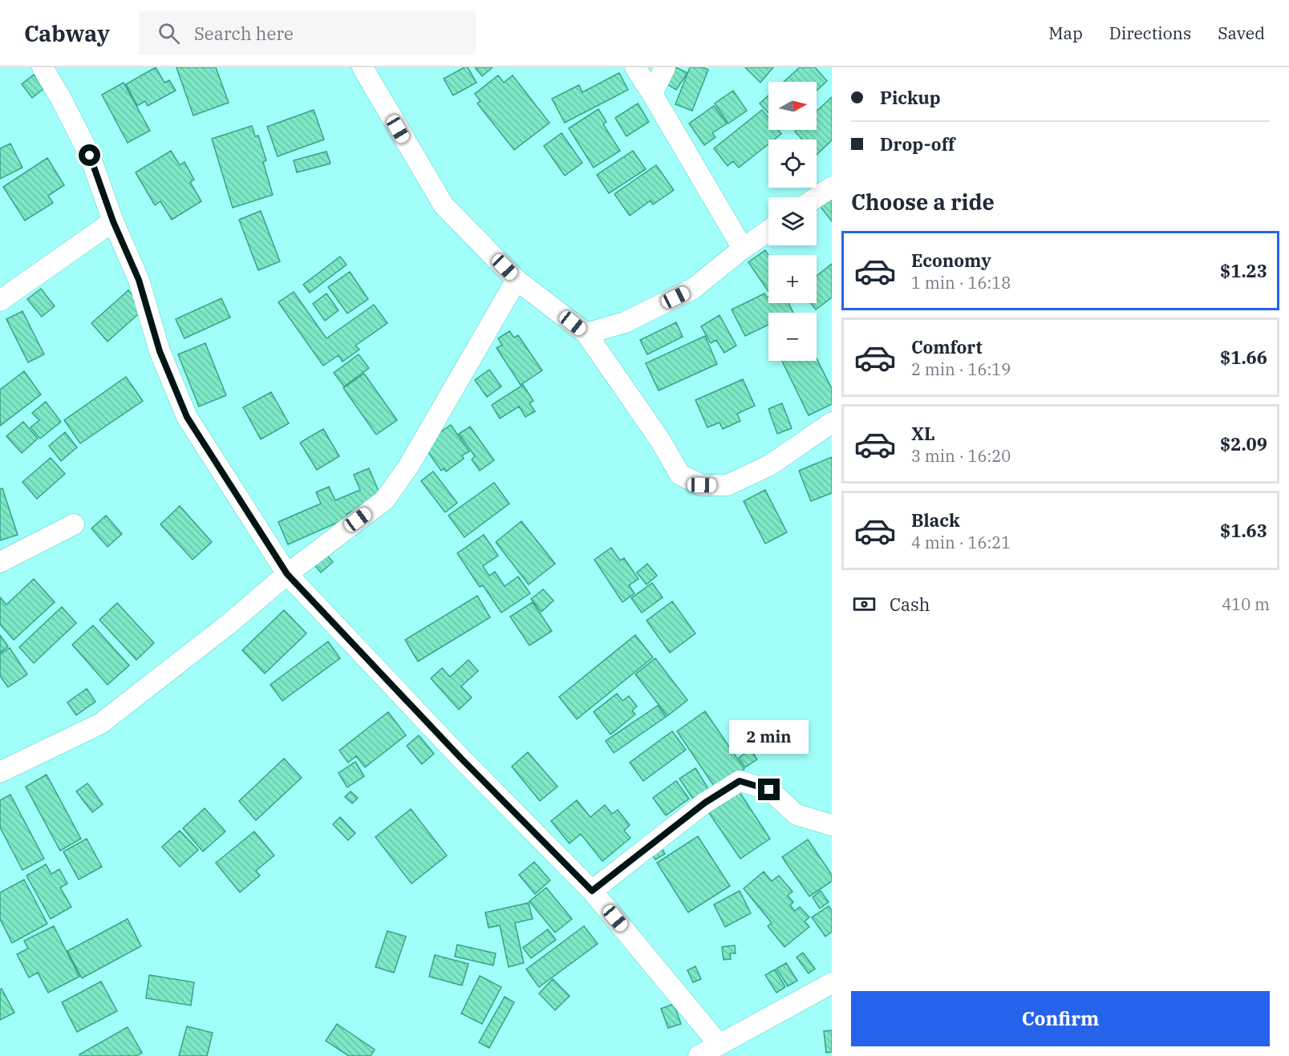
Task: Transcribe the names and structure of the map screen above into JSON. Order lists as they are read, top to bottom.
{
  "north": "right",
  "page": {
    "header": "Cabway",
    "search": "Search here",
    "nav": ["Map", "Directions", "Saved"],
    "banner": ["Pickup", "Drop-off"],
    "map_buttons": ["+", "−"],
    "heading": "Choose a ride",
    "list": [
      {
        "name": "Economy",
        "note": "1 min · 16:18",
        "value": "$1.23"
      },
      {
        "name": "Comfort",
        "note": "2 min · 16:19",
        "value": "$1.66"
      },
      {
        "name": "XL",
        "note": "3 min · 16:20",
        "value": "$2.09"
      },
      {
        "name": "Black",
        "note": "4 min · 16:21",
        "value": "$1.63"
      }
    ],
    "pay": ["Cash", "410 m"],
    "bubble": "2 min",
    "buttons": "Confirm"
  }
}
